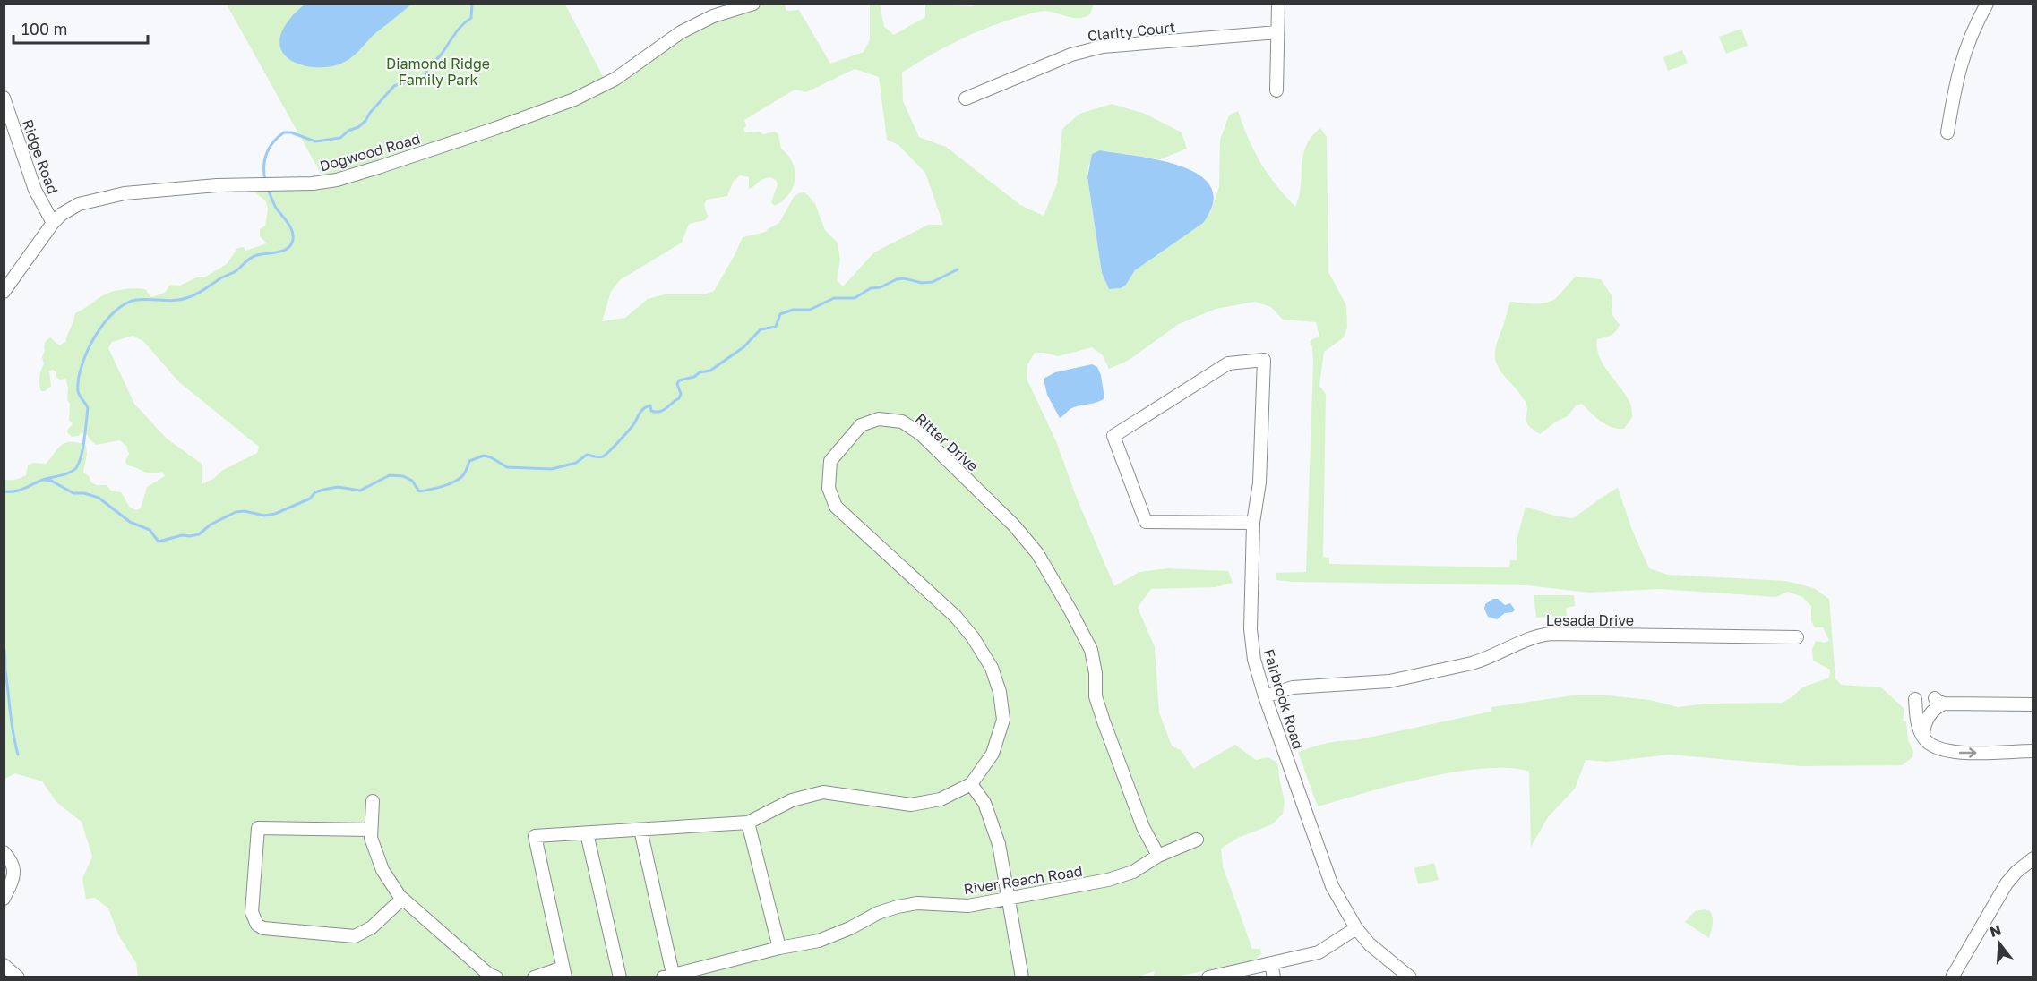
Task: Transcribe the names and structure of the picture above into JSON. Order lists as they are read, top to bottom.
{
  "streets": {
    "street": [
      "Clarity Court",
      "Dogwood Road",
      "Ridge Road",
      "Ritter Drive",
      "Lesada Drive",
      "Fairbrook Road",
      "River Reach Road"
    ]
  },
  "crossings": [
    ["Dogwood Road", "Ridge Road"],
    ["Ritter Drive", "River Reach Road"],
    ["Lesada Drive", "Fairbrook Road"]
  ],
  "parks": ["Diamond Ridge Family Park"],
  "scale_bar": "100 m",
  "north": "top"
}
